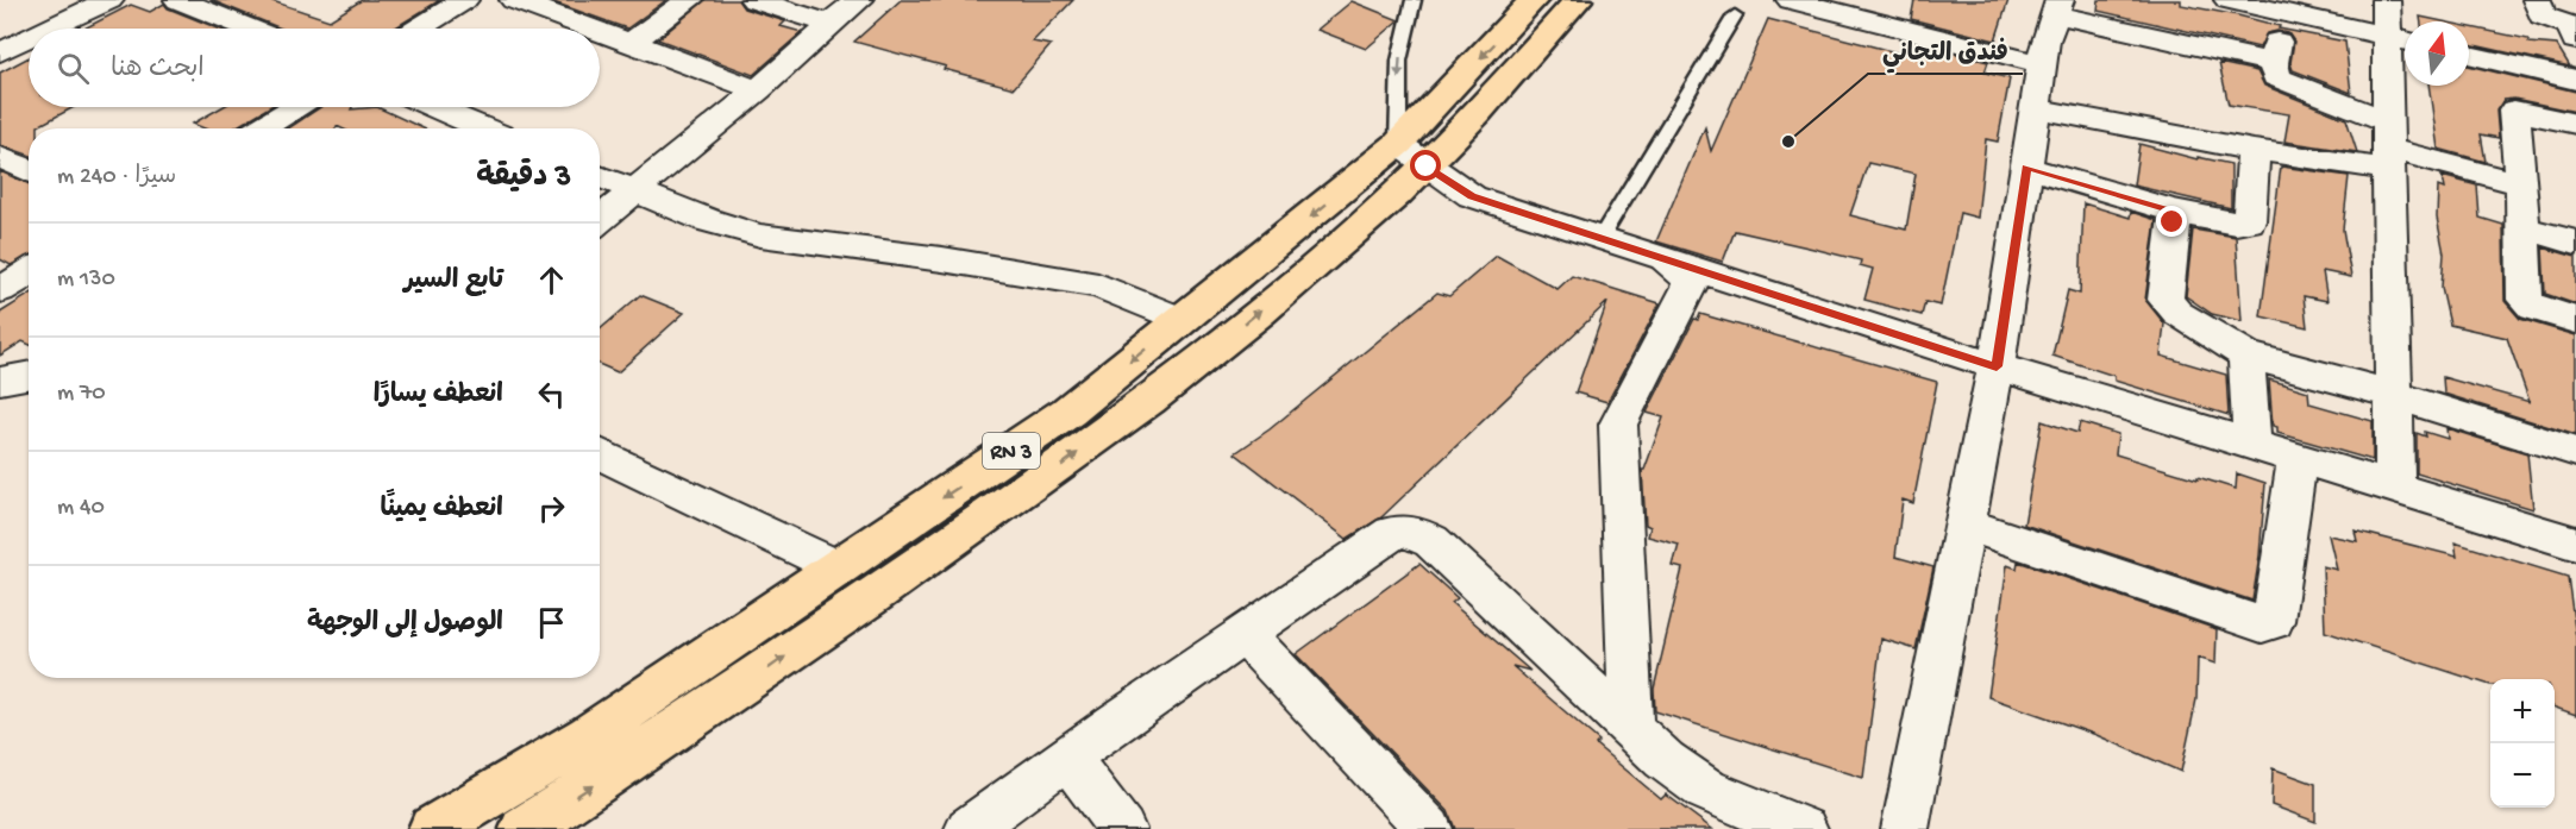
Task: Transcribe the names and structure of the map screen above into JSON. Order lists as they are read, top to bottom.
{
  "streets": {
    "highway": ["RN 3"]
  },
  "places": ["فندق التجاني"],
  "north": "top",
  "page": {
    "search": "ابحث هنا",
    "heading": ["3 دقيقة", "سيرًا · 240 m"],
    "list": [
      ["تابع السير", "130 m"],
      ["انعطف يسارًا", "70 m"],
      ["انعطف يمينًا", "40 m"],
      "الوصول إلى الوجهة"
    ],
    "map_buttons": ["+", "−"]
  }
}
